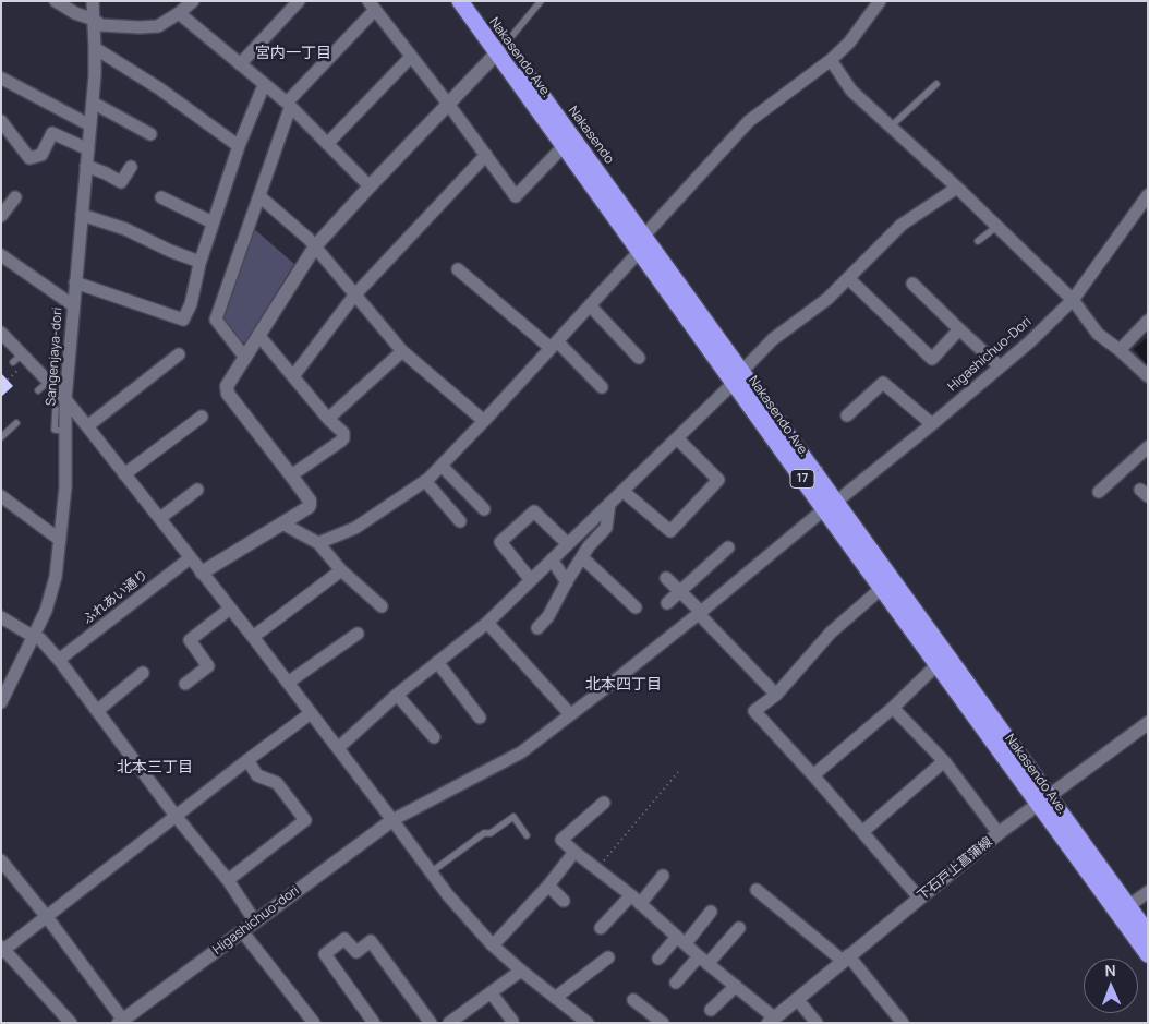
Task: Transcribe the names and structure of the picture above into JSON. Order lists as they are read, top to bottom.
{
  "streets": {
    "highway": ["Nakasendo Ave.", "Nakasendo", "17"],
    "street": [
      "Higashichuo-Dori",
      "Sangenjaya-dori",
      "ふれあい通り",
      "下石戸上菖蒲線",
      "Higashichuo-dori"
    ]
  },
  "crossings": [
    ["Nakasendo Ave.", "Nakasendo"],
    ["Nakasendo Ave.", "Higashichuo-Dori"],
    ["Nakasendo Ave.", "下石戸上菖蒲線"],
    ["Higashichuo-Dori", "Higashichuo-dori"]
  ],
  "districts": ["宮内一丁目", "北本四丁目", "北本三丁目"],
  "north": "top"
}
